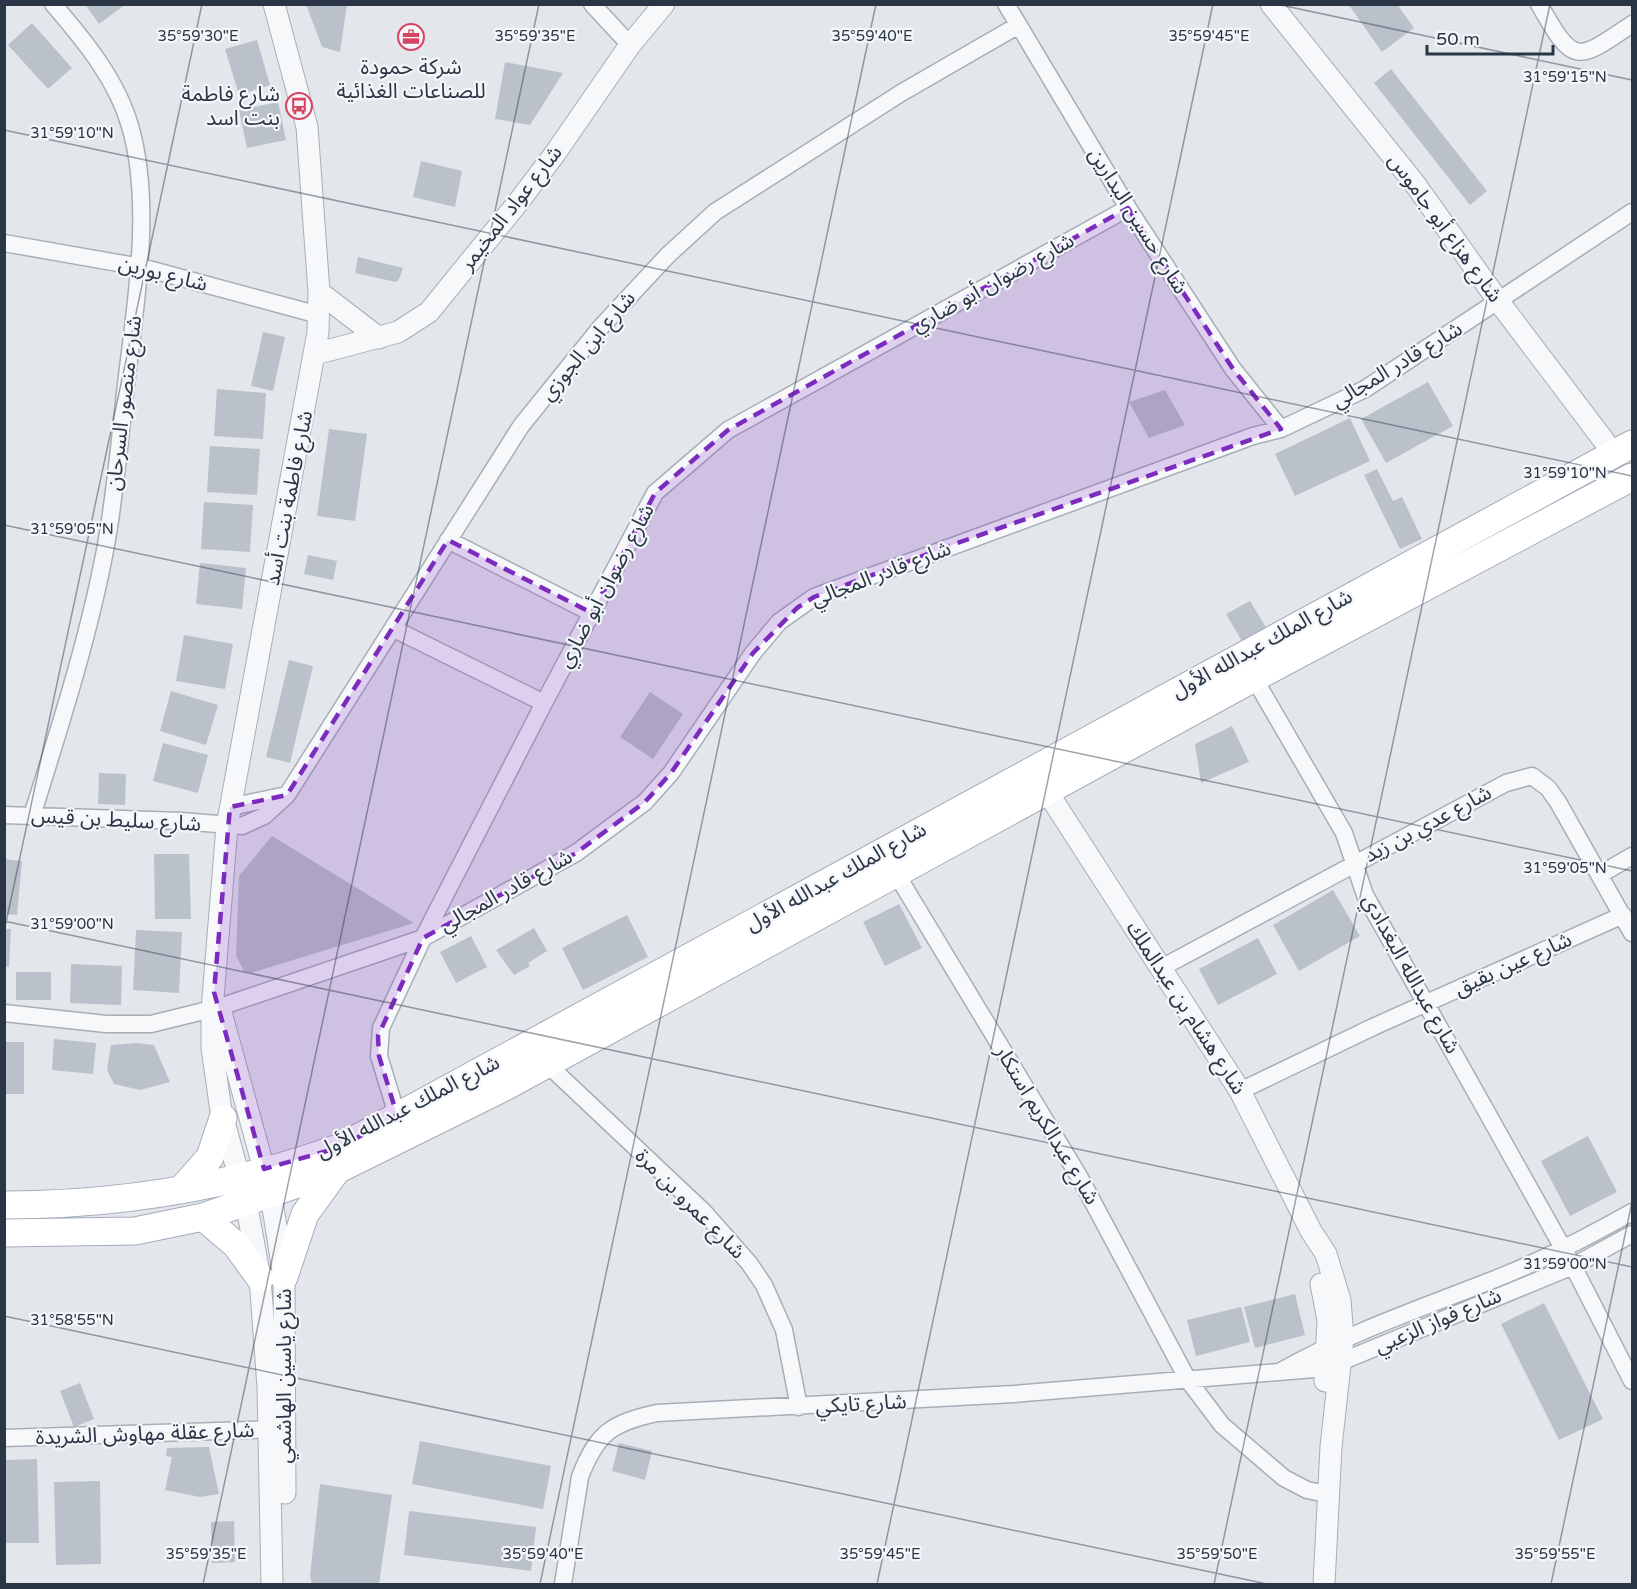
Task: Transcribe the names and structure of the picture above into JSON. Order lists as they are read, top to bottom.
{
  "streets": {
    "main road": ["شارع الملك عبدالله الأول"],
    "street": [
      "شارع عواد المخيمر",
      "شارع حسين البدارين",
      "شارع هزاع أبو جاموس",
      "شارع بورين",
      "شارع رضوان أبو ضاري",
      "شارع ابن الجوزي",
      "شارع قادر المجالي",
      "شارع منصور السرحان",
      "شارع فاطمة بنت أسد",
      "شارع سليط بن قيس",
      "شارع عدي بن زيد",
      "شارع عين بقيق",
      "شارع عبدالله البغدادي",
      "شارع هشام بن عبدالملك",
      "شارع عبدالكريم استكار",
      "شارع عمرو بن مرة",
      "شارع فواز الزعبي",
      "شارع ياسين الهاشمي",
      "شارع تايكي",
      "شارع عقلة مهاوش الشريدة"
    ]
  },
  "crossings": [
    ["شارع عواد المخيمر", "شارع فاطمة بنت أسد"],
    ["شارع حسين البدارين", "شارع رضوان أبو ضاري"],
    ["شارع حسين البدارين", "شارع ابن الجوزي"],
    ["شارع حسين البدارين", "شارع قادر المجالي"],
    ["شارع هزاع أبو جاموس", "شارع قادر المجالي"],
    ["شارع هزاع أبو جاموس", "شارع الملك عبدالله الأول"],
    ["شارع بورين", "شارع منصور السرحان"],
    ["شارع بورين", "شارع فاطمة بنت أسد"],
    ["شارع رضوان أبو ضاري", "شارع قادر المجالي"],
    ["شارع رضوان أبو ضاري", "شارع الملك عبدالله الأول"],
    ["شارع ابن الجوزي", "شارع فاطمة بنت أسد"],
    ["شارع ابن الجوزي", "شارع سليط بن قيس"],
    ["شارع قادر المجالي", "شارع فاطمة بنت أسد"],
    ["شارع منصور السرحان", "شارع سليط بن قيس"],
    ["شارع فاطمة بنت أسد", "شارع الملك عبدالله الأول"],
    ["شارع فاطمة بنت أسد", "شارع سليط بن قيس"],
    ["شارع فاطمة بنت أسد", "شارع ياسين الهاشمي"],
    ["شارع الملك عبدالله الأول", "شارع عبدالله البغدادي"],
    ["شارع الملك عبدالله الأول", "شارع هشام بن عبدالملك"],
    ["شارع الملك عبدالله الأول", "شارع عبدالكريم استكار"],
    ["شارع الملك عبدالله الأول", "شارع عمرو بن مرة"],
    ["شارع الملك عبدالله الأول", "شارع ياسين الهاشمي"],
    ["شارع عدي بن زيد", "شارع عين بقيق"],
    ["شارع عدي بن زيد", "شارع عبدالله البغدادي"],
    ["شارع عدي بن زيد", "شارع هشام بن عبدالملك"],
    ["شارع عين بقيق", "شارع عبدالله البغدادي"],
    ["شارع عين بقيق", "شارع هشام بن عبدالملك"],
    ["شارع عبدالله البغدادي", "شارع فواز الزعبي"],
    ["شارع هشام بن عبدالملك", "شارع عبدالكريم استكار"],
    ["شارع هشام بن عبدالملك", "شارع فواز الزعبي"],
    ["شارع هشام بن عبدالملك", "شارع تايكي"],
    ["شارع عبدالكريم استكار", "شارع تايكي"],
    ["شارع عمرو بن مرة", "شارع تايكي"],
    ["شارع فواز الزعبي", "شارع تايكي"],
    ["شارع ياسين الهاشمي", "شارع عقلة مهاوش الشريدة"]
  ],
  "places": {
    "office": ["شركة حمودة للصناعات الغذائية"],
    "bus stop": ["شارع فاطمة بنت اسد"]
  },
  "scale_bar": "50 m",
  "coordinates": [
    "35°59'30\"E",
    "35°59'35\"E",
    "35°59'40\"E",
    "35°59'45\"E",
    "31°59'15\"N",
    "31°59'10\"N",
    "31°59'05\"N",
    "31°59'00\"N",
    "31°58'55\"N",
    "35°59'50\"E",
    "35°59'55\"E"
  ]
}
